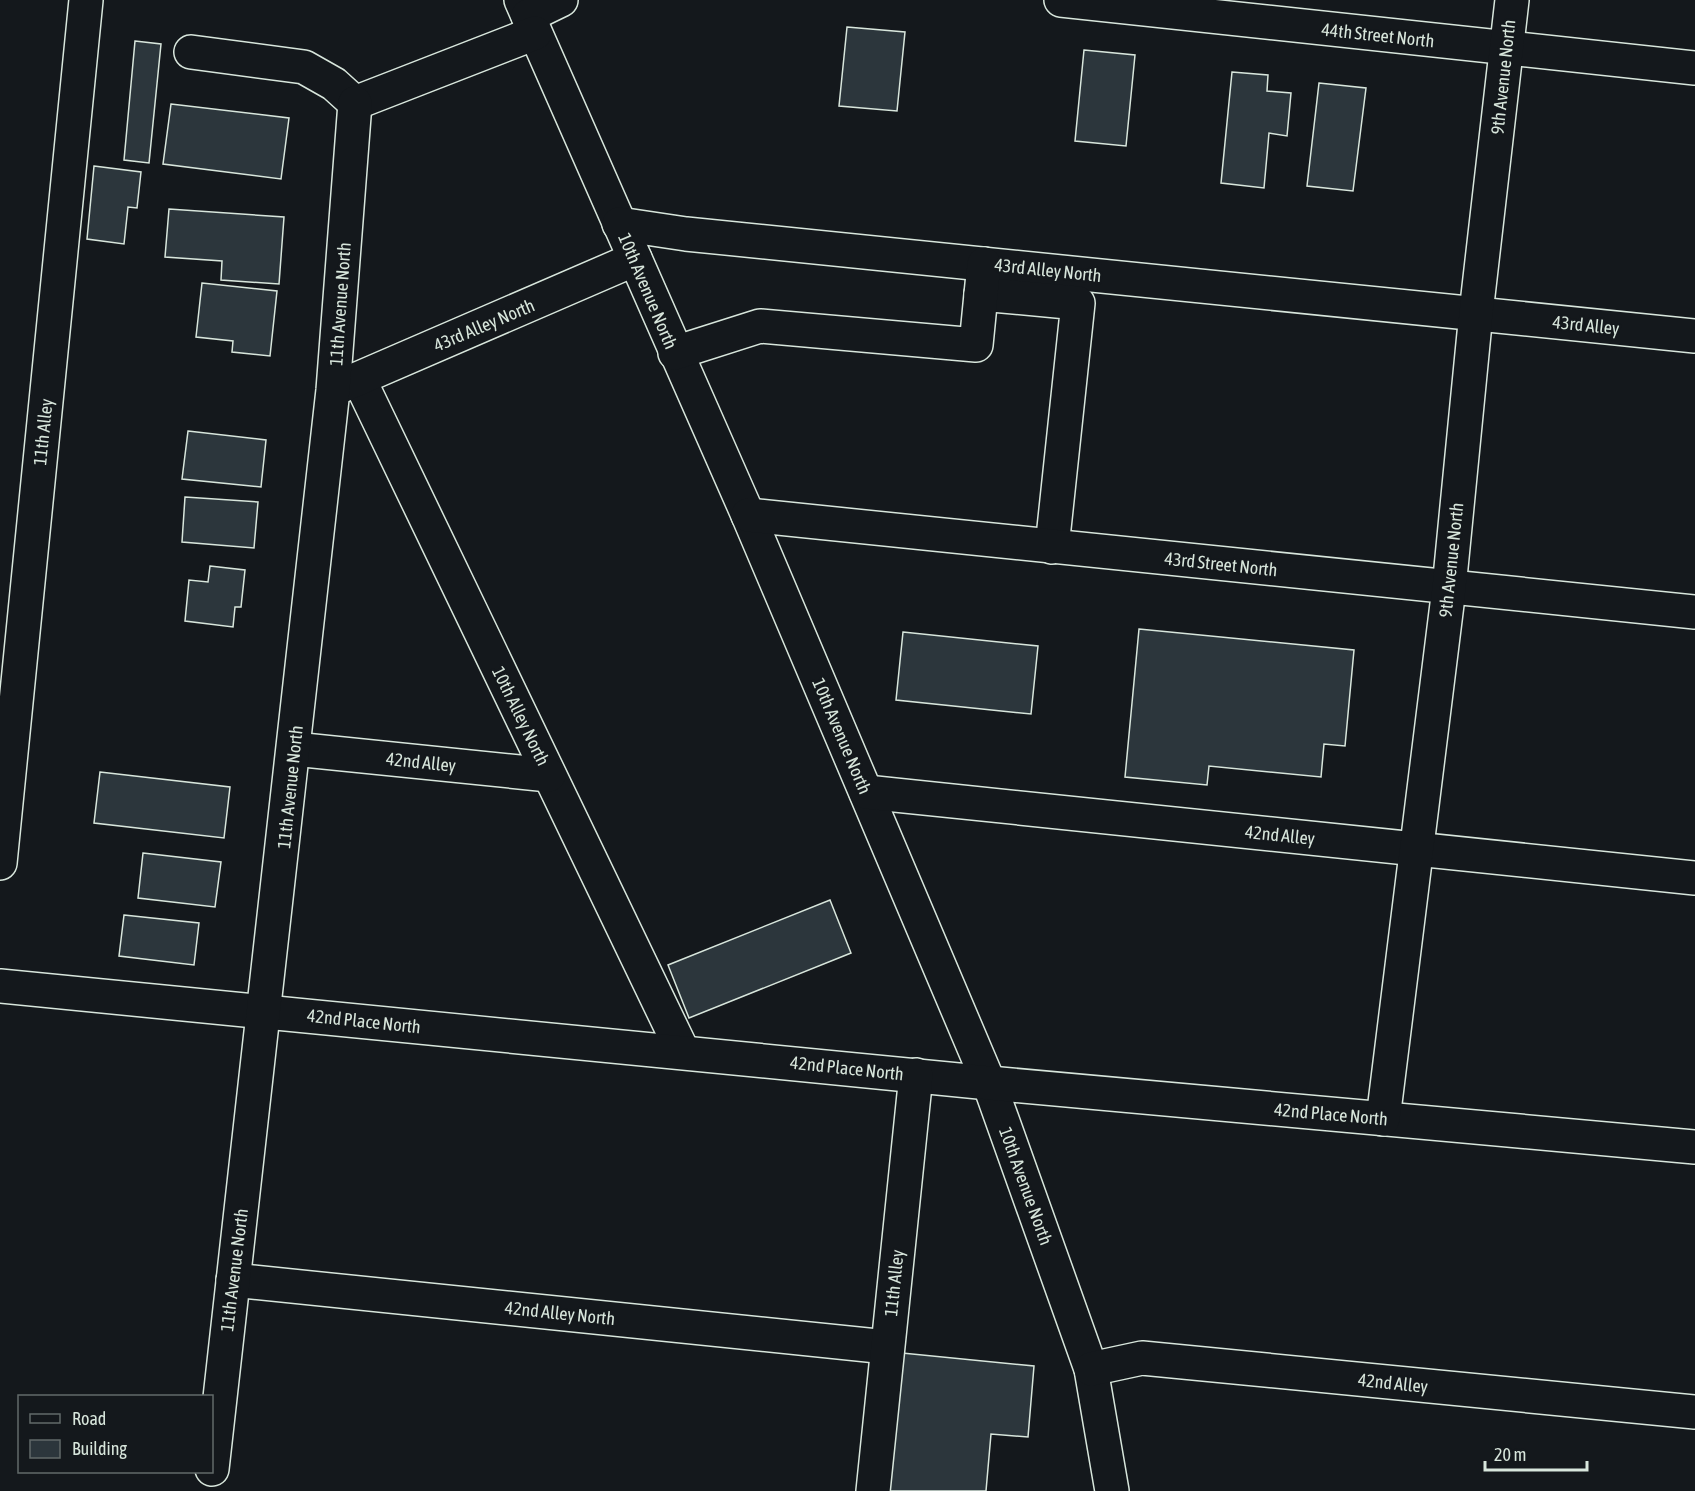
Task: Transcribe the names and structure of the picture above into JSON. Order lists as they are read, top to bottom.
{
  "streets": {
    "street": [
      "44th Street North",
      "9th Avenue North",
      "43rd Alley North",
      "10th Avenue North",
      "11th Avenue North",
      "43rd Alley",
      "11th Alley",
      "43rd Street North",
      "10th Alley North",
      "42nd Alley",
      "42nd Place North",
      "42nd Alley North"
    ]
  },
  "crossings": [
    ["44th Street North", "9th Avenue North"],
    ["9th Avenue North", "43rd Alley North"],
    ["9th Avenue North", "43rd Alley"],
    ["9th Avenue North", "43rd Street North"],
    ["9th Avenue North", "42nd Alley"],
    ["9th Avenue North", "42nd Place North"],
    ["43rd Alley North", "10th Avenue North"],
    ["43rd Alley North", "11th Avenue North"],
    ["43rd Alley North", "43rd Alley"],
    ["43rd Alley North", "10th Alley North"],
    ["10th Avenue North", "43rd Street North"],
    ["10th Avenue North", "42nd Alley"],
    ["10th Avenue North", "42nd Place North"],
    ["11th Avenue North", "10th Alley North"],
    ["11th Avenue North", "42nd Alley"],
    ["11th Avenue North", "42nd Place North"],
    ["11th Avenue North", "42nd Alley North"],
    ["11th Alley", "42nd Place North"],
    ["11th Alley", "42nd Alley North"],
    ["10th Alley North", "42nd Alley"],
    ["10th Alley North", "42nd Place North"]
  ],
  "legend": ["Road", "Building"],
  "scale_bar": "20 m"
}
